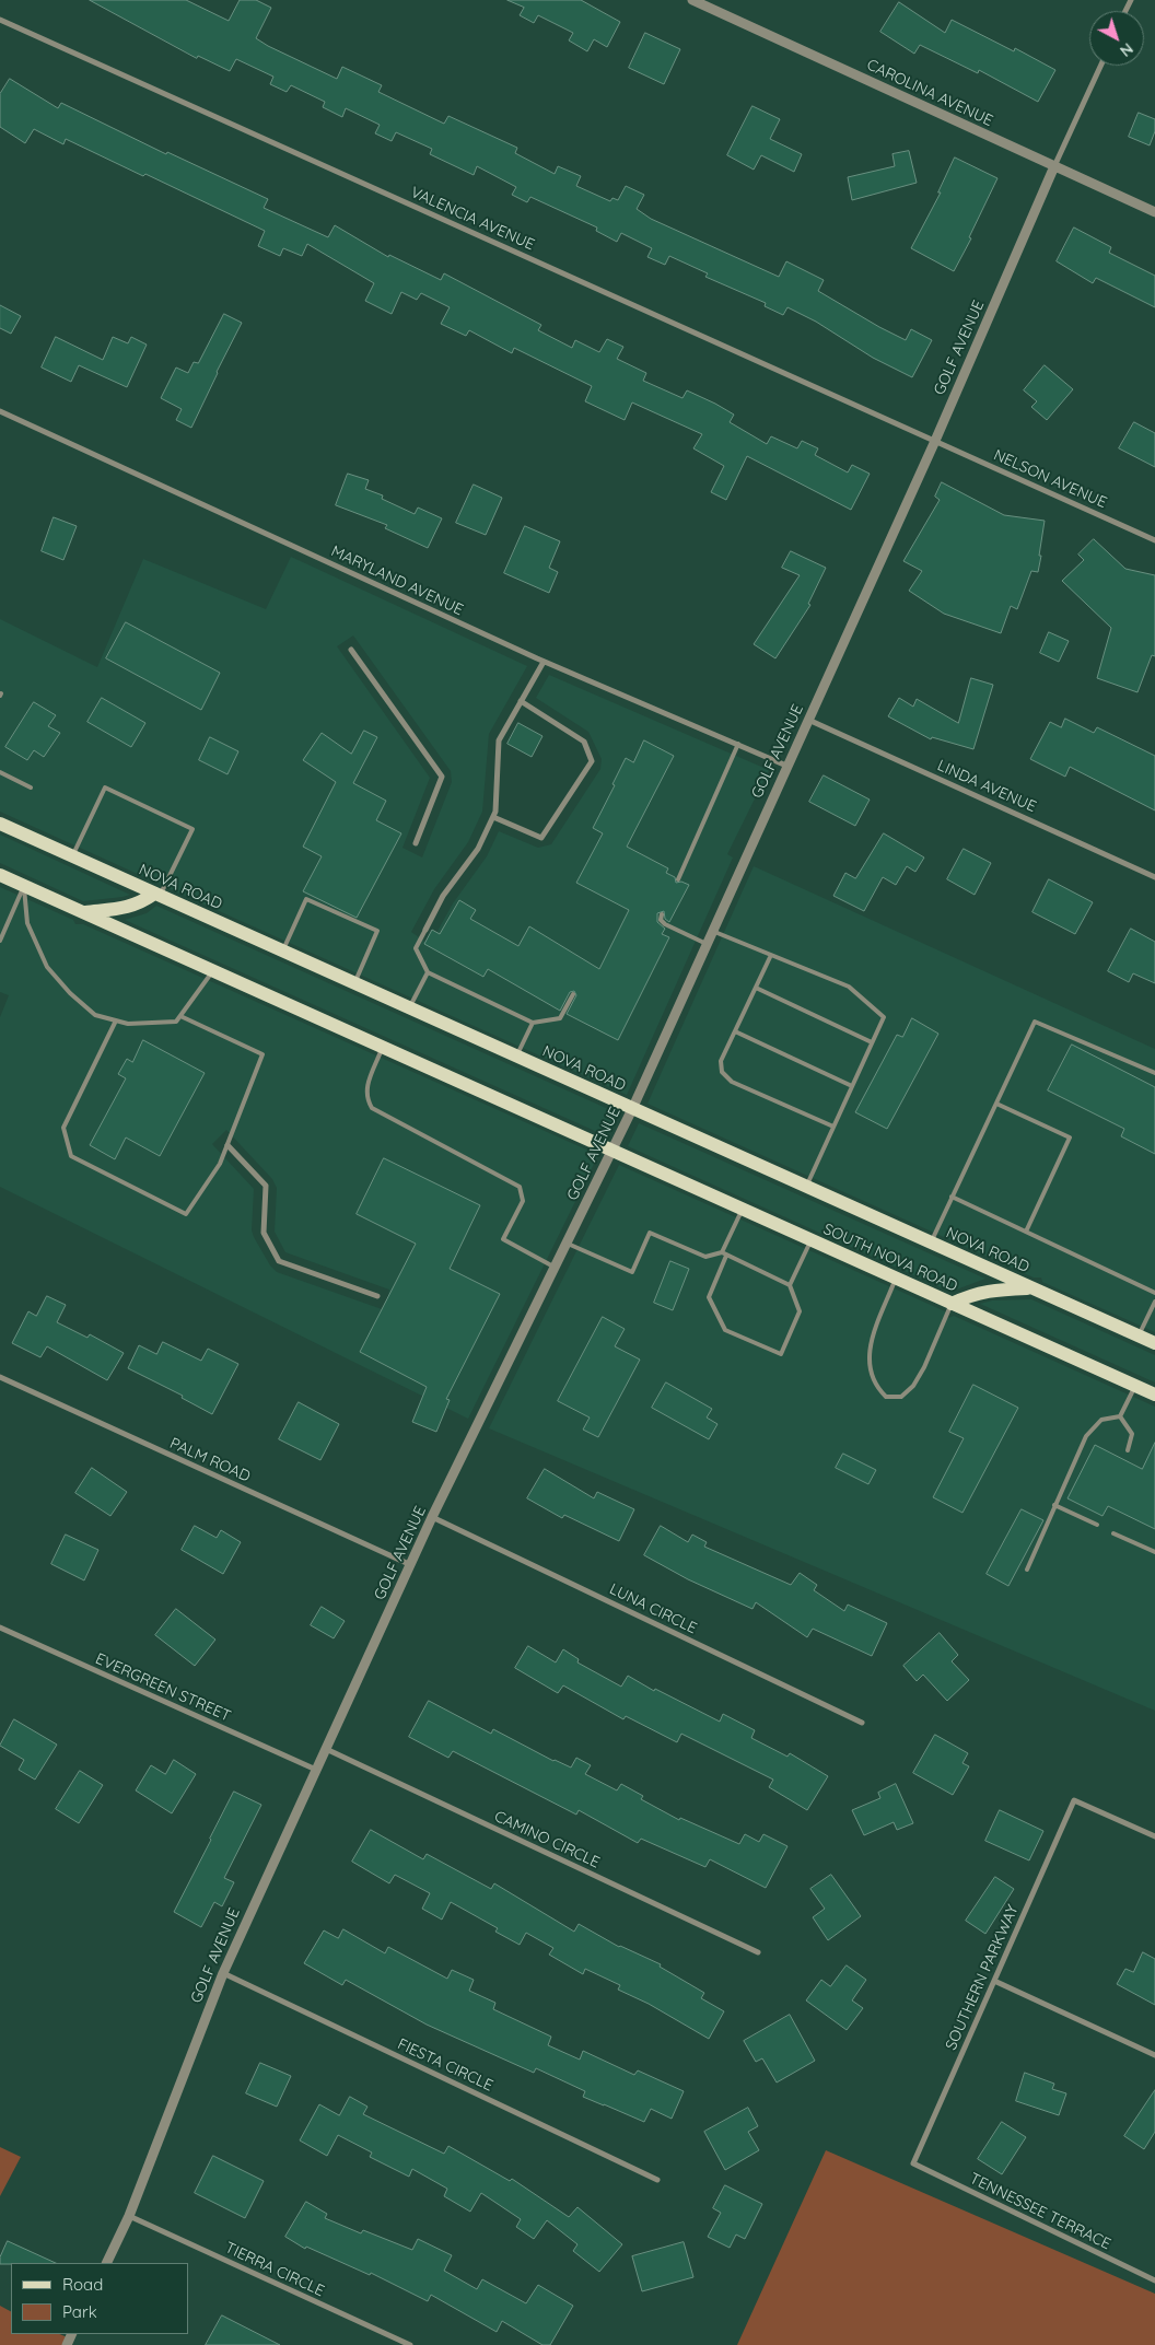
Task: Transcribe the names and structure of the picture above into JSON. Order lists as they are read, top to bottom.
{
  "streets": {
    "main road": ["NOVA ROAD", "SOUTH NOVA ROAD"],
    "street": [
      "CAROLINA AVENUE",
      "VALENCIA AVENUE",
      "GOLF AVENUE",
      "NELSON AVENUE",
      "MARYLAND AVENUE",
      "LINDA AVENUE",
      "PALM ROAD",
      "LUNA CIRCLE",
      "EVERGREEN STREET",
      "CAMINO CIRCLE",
      "SOUTHERN PARKWAY",
      "FIESTA CIRCLE",
      "TENNESSEE TERRACE",
      "TIERRA CIRCLE"
    ]
  },
  "crossings": [
    ["CAROLINA AVENUE", "GOLF AVENUE"],
    ["VALENCIA AVENUE", "GOLF AVENUE"],
    ["VALENCIA AVENUE", "NELSON AVENUE"],
    ["GOLF AVENUE", "NELSON AVENUE"],
    ["GOLF AVENUE", "MARYLAND AVENUE"],
    ["GOLF AVENUE", "LINDA AVENUE"],
    ["GOLF AVENUE", "NOVA ROAD"],
    ["GOLF AVENUE", "SOUTH NOVA ROAD"],
    ["GOLF AVENUE", "PALM ROAD"],
    ["GOLF AVENUE", "LUNA CIRCLE"],
    ["GOLF AVENUE", "EVERGREEN STREET"],
    ["GOLF AVENUE", "CAMINO CIRCLE"],
    ["GOLF AVENUE", "FIESTA CIRCLE"],
    ["GOLF AVENUE", "TIERRA CIRCLE"],
    ["SOUTHERN PARKWAY", "TENNESSEE TERRACE"]
  ],
  "legend": ["Road", "Park"],
  "north": "bottom right"
}
